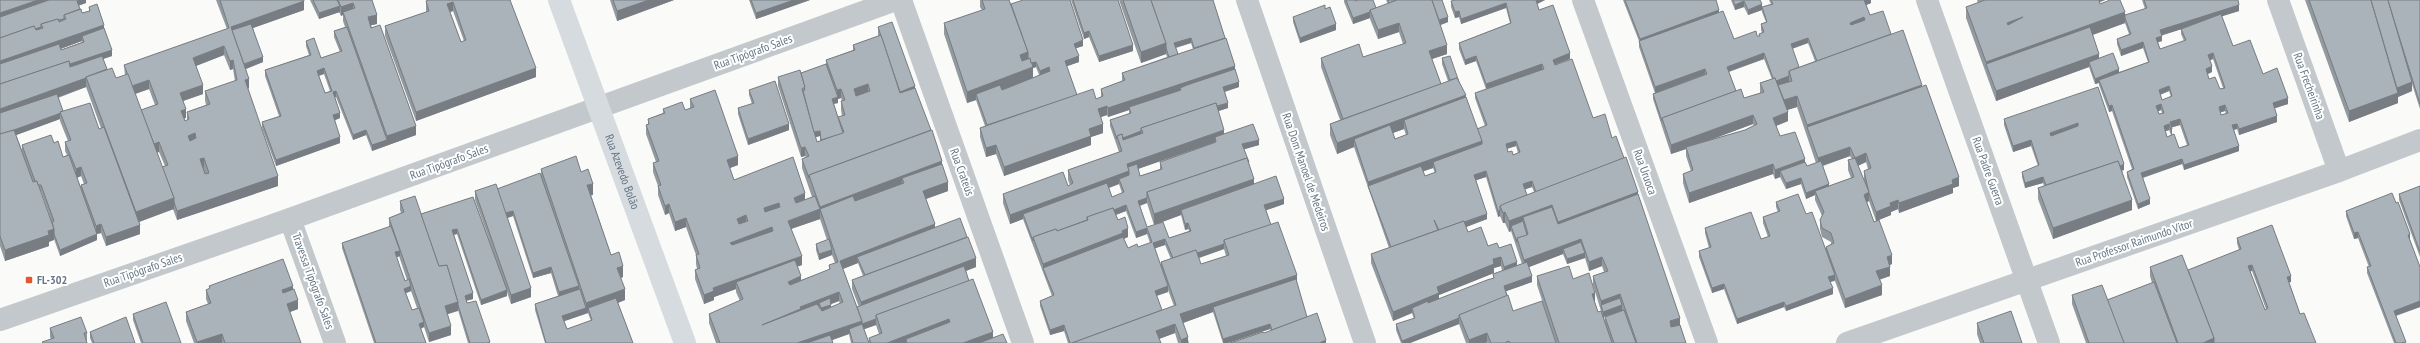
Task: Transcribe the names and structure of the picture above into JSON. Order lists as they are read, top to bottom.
{
  "streets": {
    "street": [
      "Rua Tipógrafo Sales",
      "Rua Frecheirinha",
      "Rua Padre Guerra",
      "Rua Azevedo Bolão",
      "Rua Crateús",
      "Rua Dom Manoel de Medeiros",
      "Rua Uruoca",
      "Rua Professor Raimundo Vitor",
      "Travessa Tipógrafo Sales"
    ]
  },
  "crossings": [
    ["Rua Tipógrafo Sales", "Rua Azevedo Bolão"],
    ["Rua Tipógrafo Sales", "Travessa Tipógrafo Sales"],
    ["Rua Frecheirinha", "Rua Professor Raimundo Vitor"],
    ["Rua Padre Guerra", "Rua Professor Raimundo Vitor"]
  ],
  "places": {
    "transit": ["FL-302"]
  }
}
